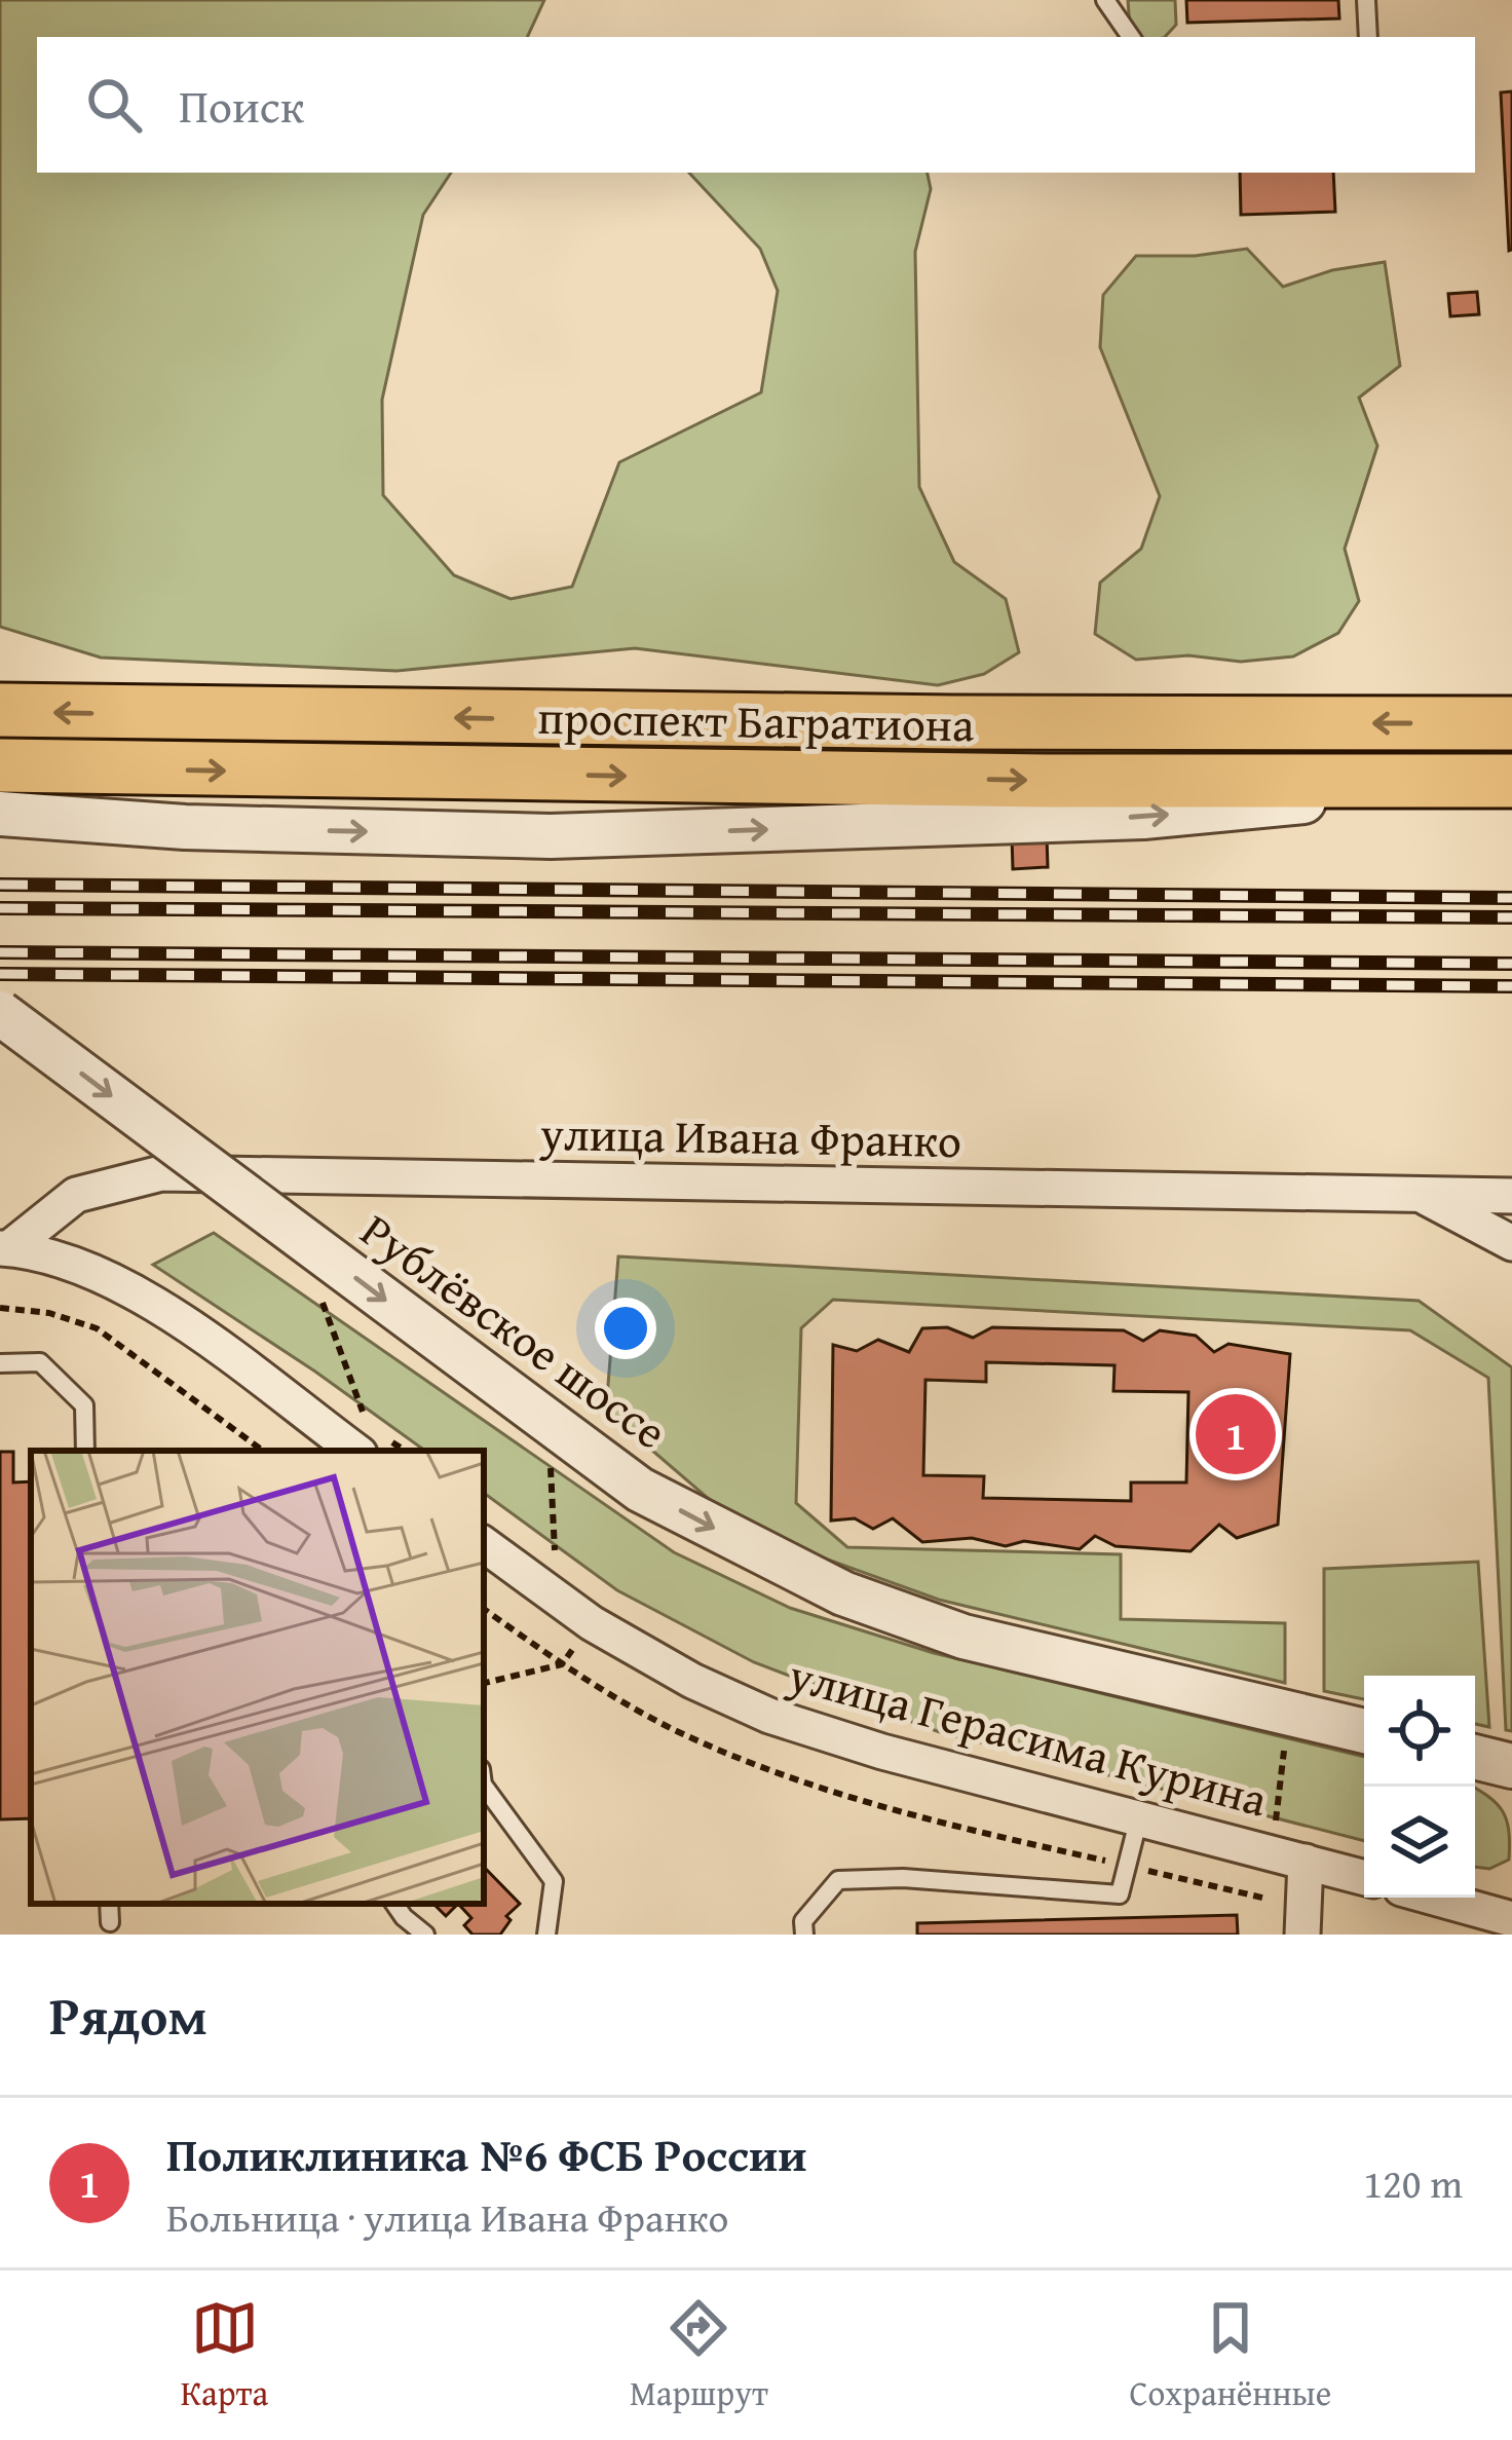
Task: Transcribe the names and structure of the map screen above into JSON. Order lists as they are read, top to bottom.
{
  "streets": {
    "main road": ["проспект Багратиона"],
    "street": ["улица Ивана Франко", "Рублёвское шоссе", "улица Герасима Курина"]
  },
  "one_way": ["Рублёвское шоссе"],
  "page": {
    "search": "Поиск",
    "pins": "1",
    "heading": "Рядом",
    "list": [
      {
        "mark": "1",
        "name": "Поликлиника №6 ФСБ России",
        "note": "Больница · улица Ивана Франко",
        "value": "120 m"
      }
    ],
    "nav": ["Карта", "Маршрут", "Сохранённые"]
  }
}
